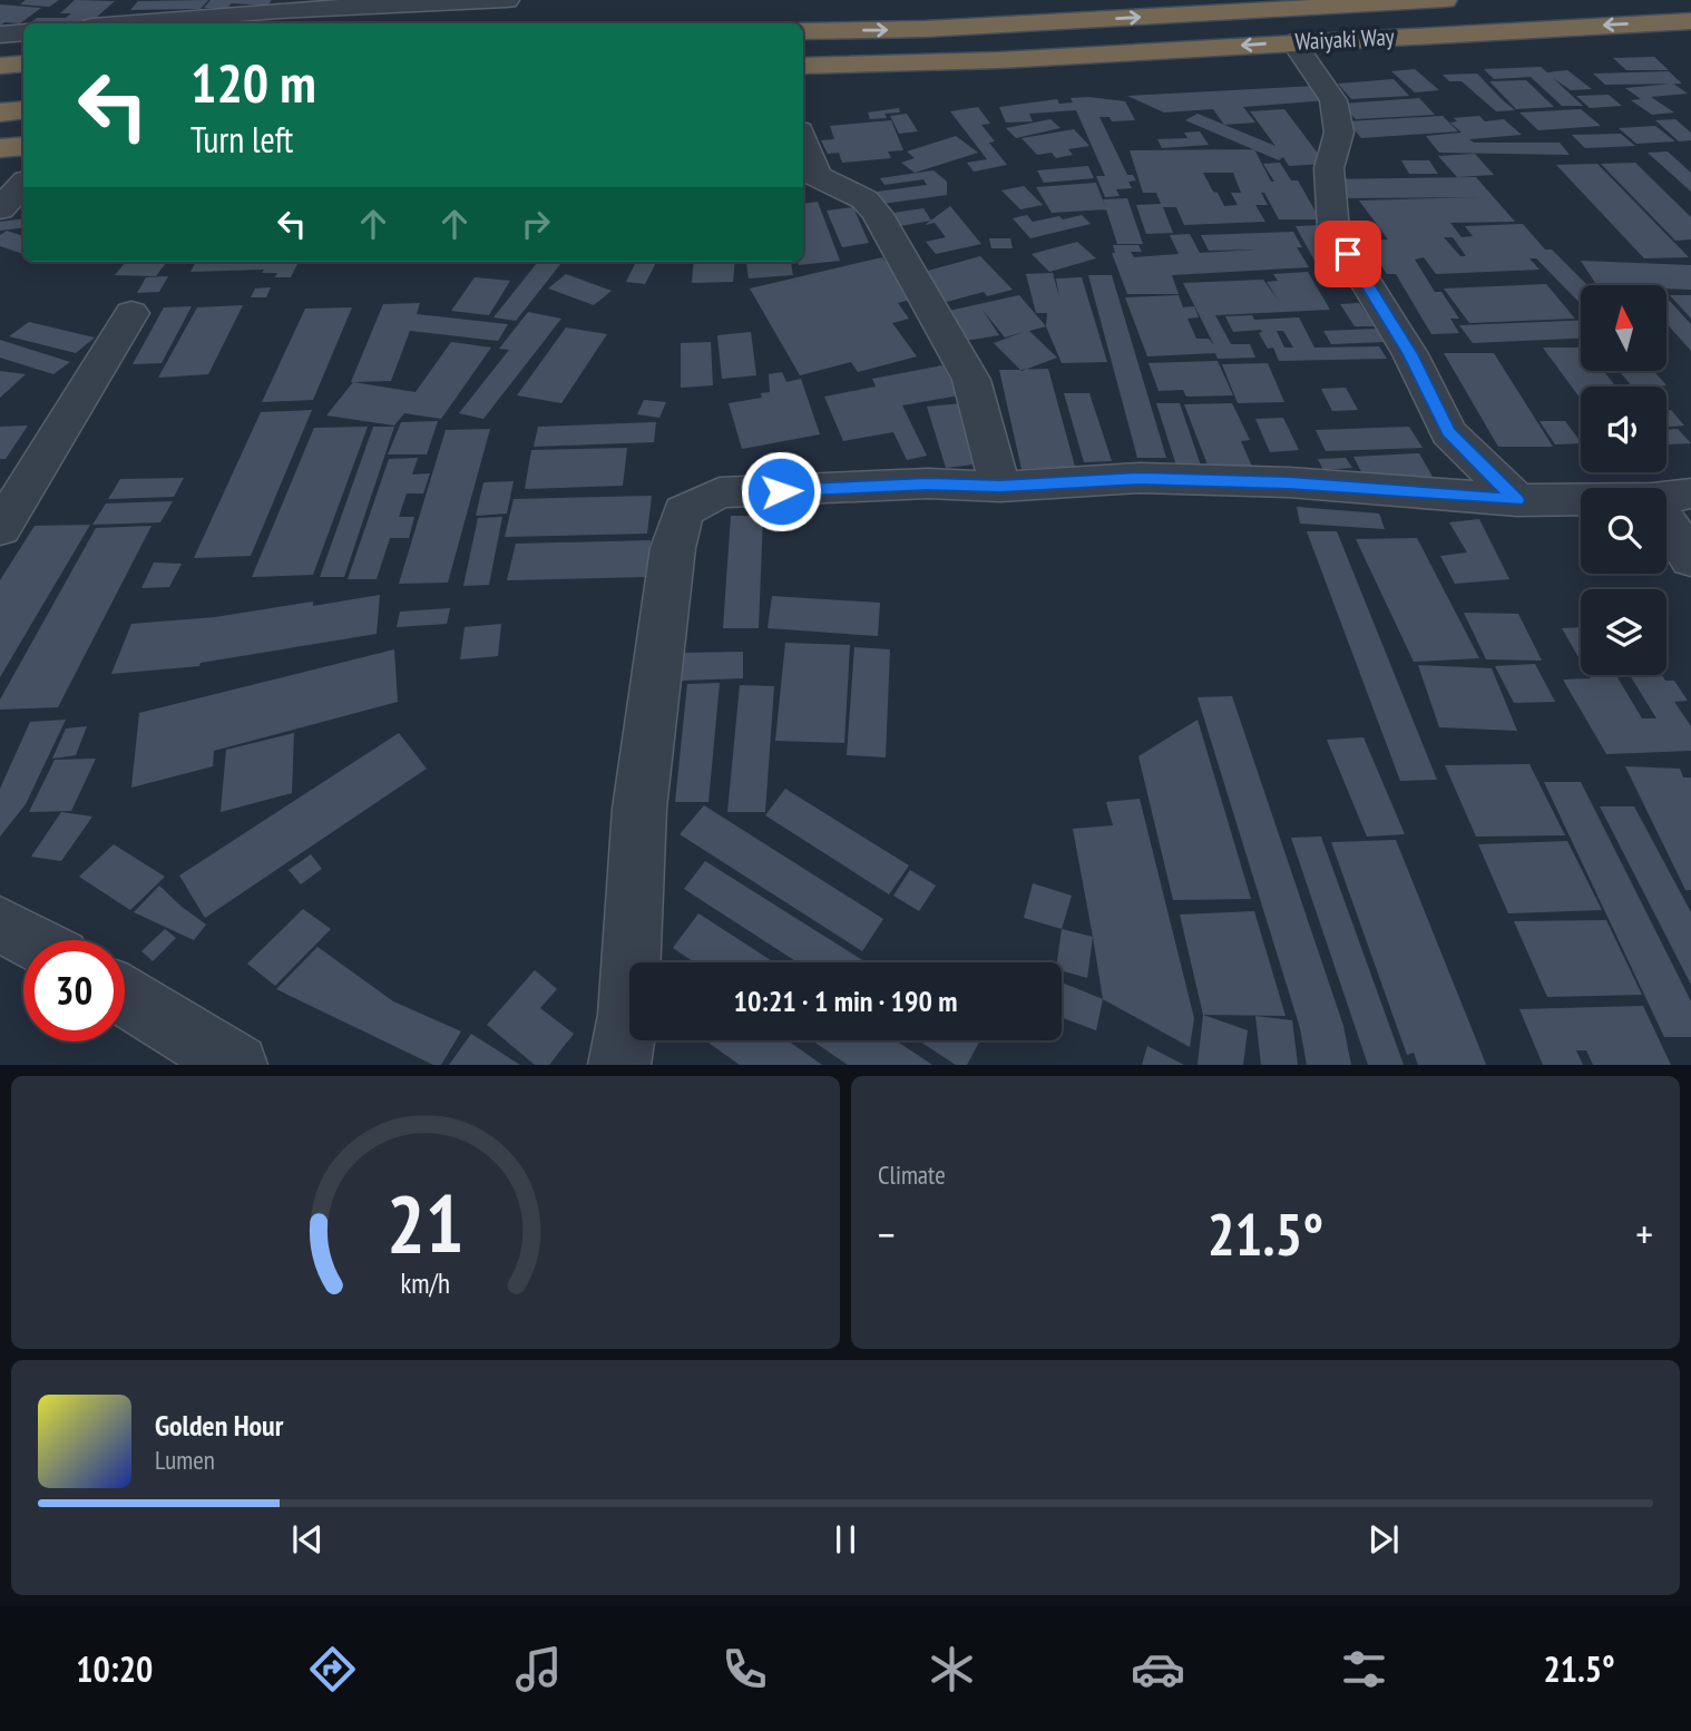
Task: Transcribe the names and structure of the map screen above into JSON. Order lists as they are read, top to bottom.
{
  "streets": {
    "highway": ["Waiyaki Way"]
  },
  "north": "top",
  "page": {
    "turn": ["120 m", "Turn left"],
    "limit": "30",
    "trip": "10:21 · 1 min · 190 m",
    "tile": "Climate",
    "heat": ["−", "21.5°", "+"],
    "song": ["Golden Hour", "Lumen"],
    "tabs": ["10:20", "21.5°"],
    "gauge": ["21", "km/h"]
  }
}
